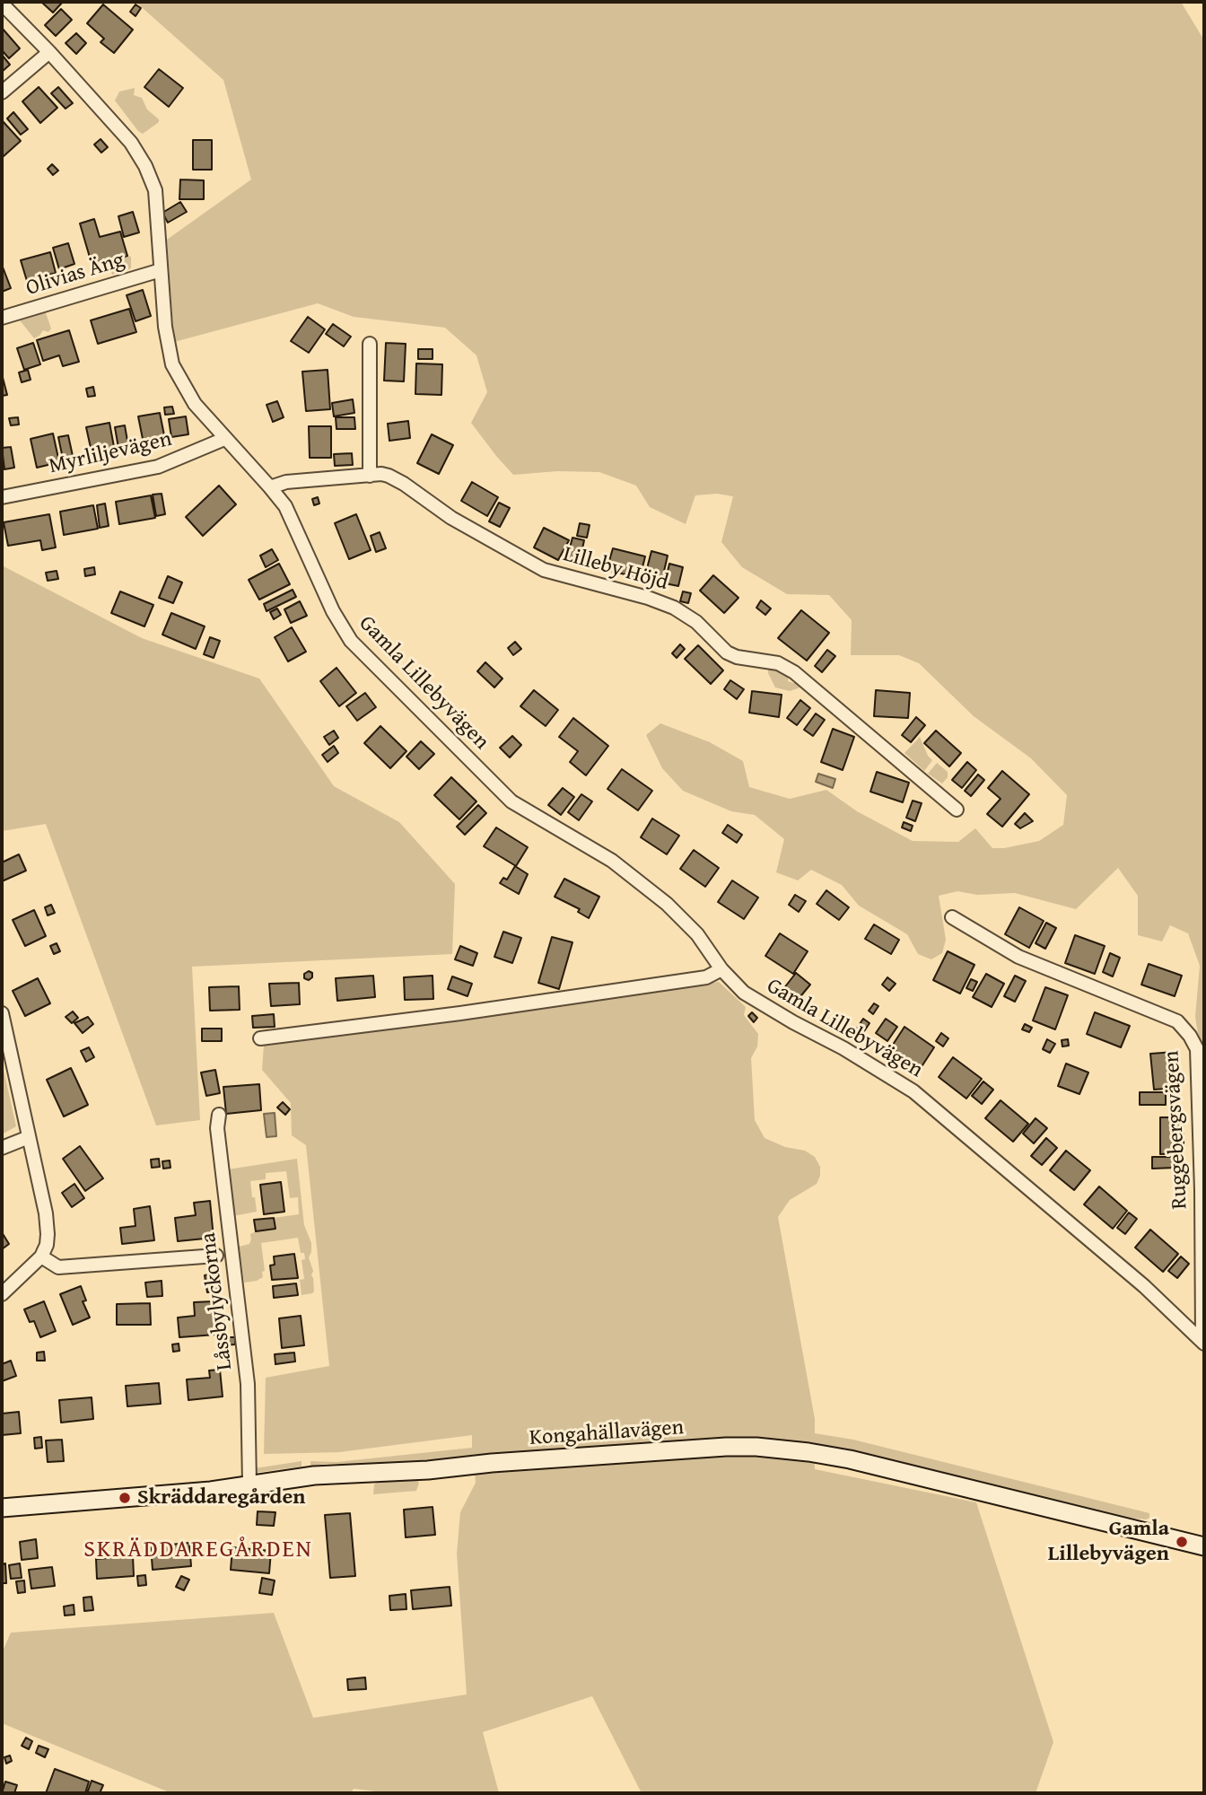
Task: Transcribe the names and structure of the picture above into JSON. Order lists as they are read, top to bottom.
{
  "streets": {
    "street": [
      "Olivias Äng",
      "Myrliljevägen",
      "Lilleby Höjd",
      "Gamla Lillebyvägen",
      "Ruggebergsvägen",
      "Låssbylyckorna",
      "Kongahällavägen"
    ]
  },
  "crossings": [
    ["Olivias Äng", "Gamla Lillebyvägen"],
    ["Myrliljevägen", "Gamla Lillebyvägen"],
    ["Lilleby Höjd", "Gamla Lillebyvägen"],
    ["Gamla Lillebyvägen", "Ruggebergsvägen"],
    ["Låssbylyckorna", "Kongahällavägen"]
  ],
  "districts": ["SKRÄDDAREGÅRDEN"],
  "places": ["Skräddaregården", "Gamla Lillebyvägen"]
}
